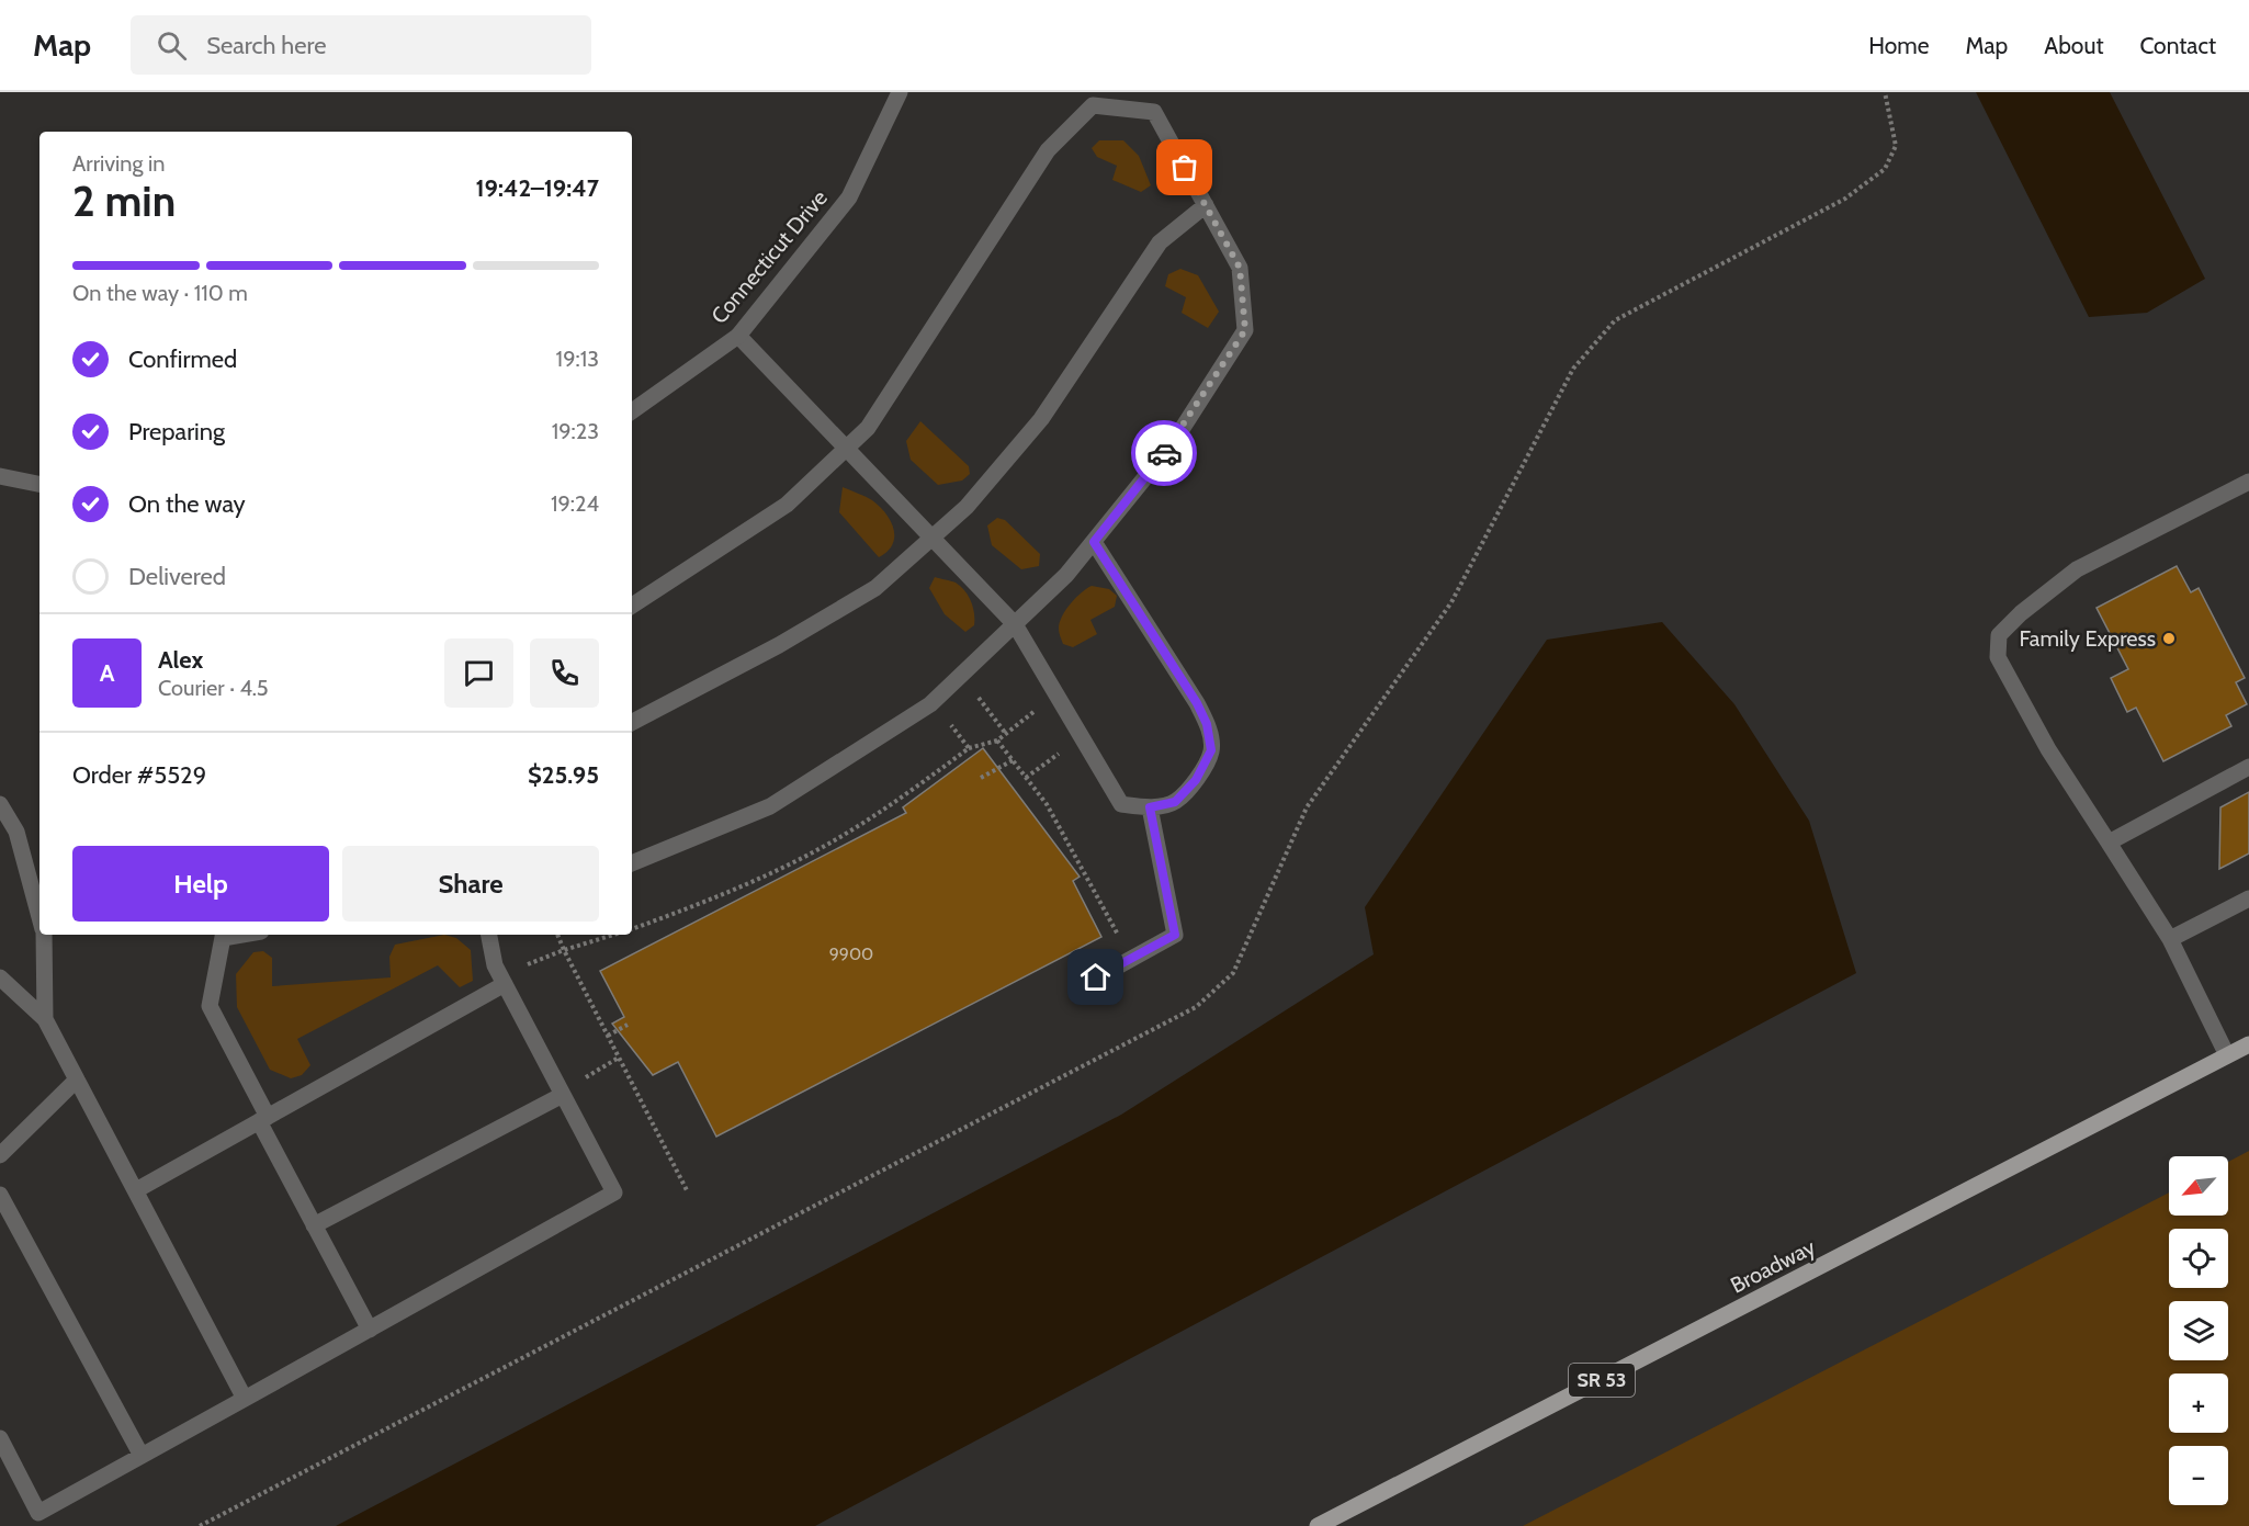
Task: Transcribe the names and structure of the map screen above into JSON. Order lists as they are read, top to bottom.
{
  "streets": {
    "main road": ["Broadway", "SR 53"],
    "street": ["Connecticut Drive"]
  },
  "places": ["Family Express"],
  "house_numbers": ["9900"],
  "north": "bottom left",
  "page": {
    "header": "Map",
    "search": "Search here",
    "nav": [
      "Home",
      "Map",
      "About",
      "Contact"
    ],
    "heading": ["2 min", "Arriving in", "19:42–19:47"],
    "panel": [
      "Alex",
      "Courier · 4.5",
      "Order #5529",
      "$25.95"
    ],
    "bar": "On the way · 110 m",
    "list": [
      ["Confirmed", "19:13"],
      ["Preparing", "19:23"],
      ["On the way", "19:24"],
      "Delivered"
    ],
    "round": "A",
    "buttons": ["Help", "Share"],
    "map_buttons": ["+", "−"]
  }
}
